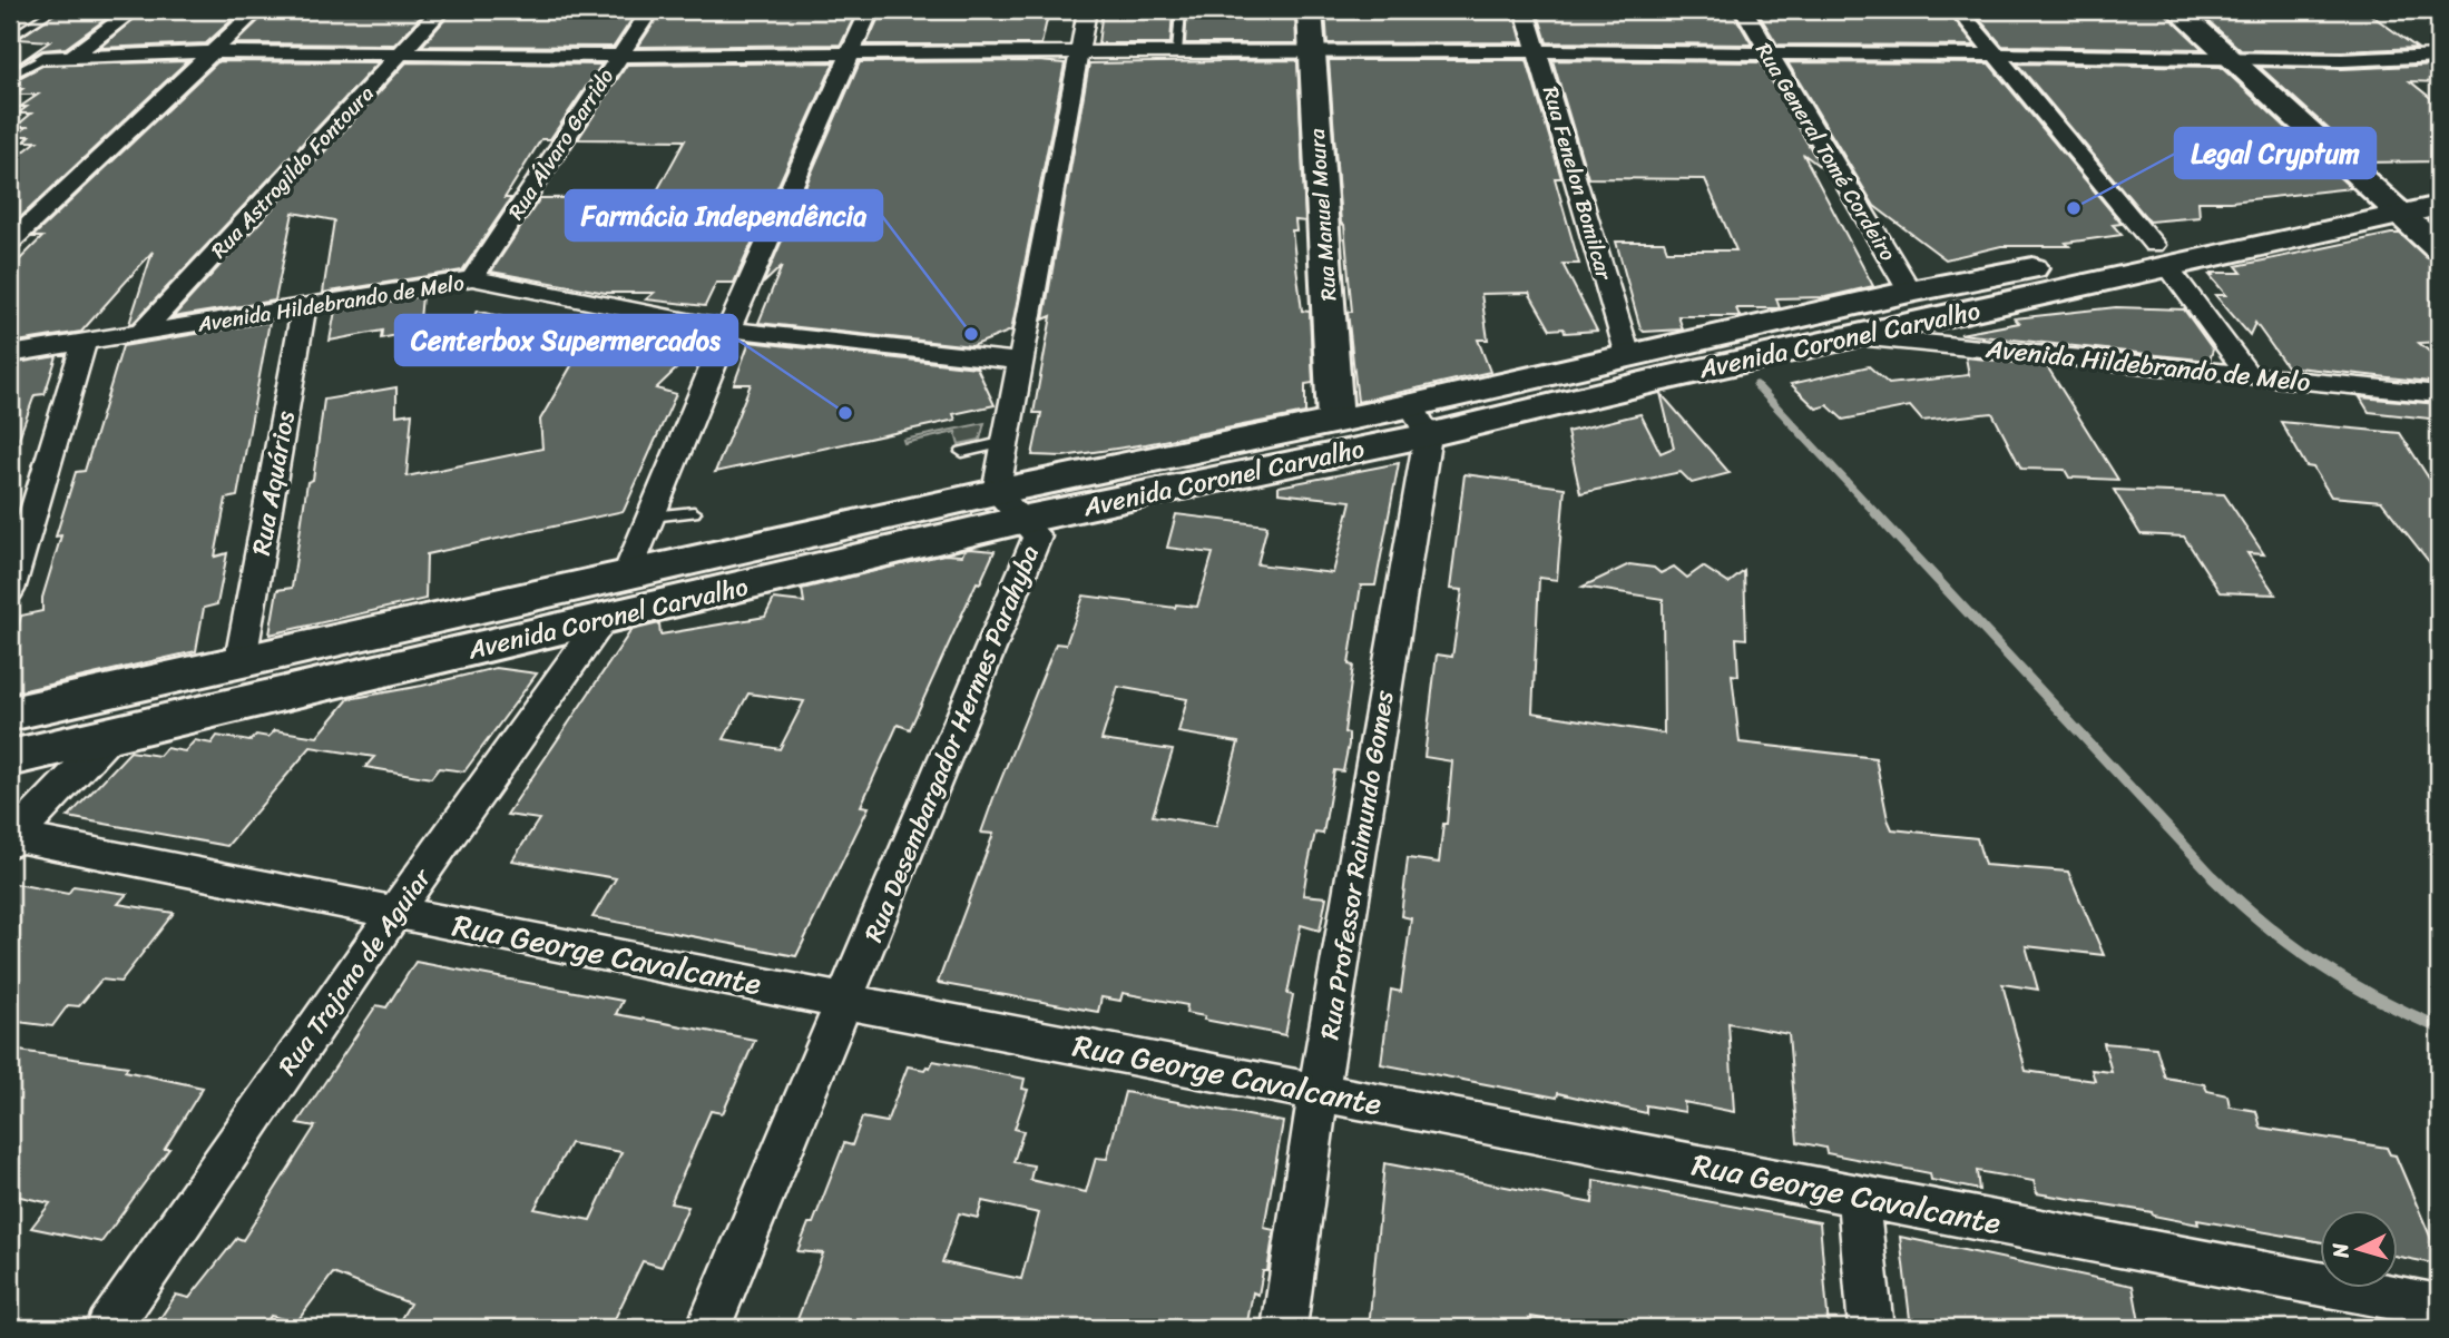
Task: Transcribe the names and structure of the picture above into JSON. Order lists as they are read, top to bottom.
{
  "streets": {
    "main road": ["Rua Manuel Moura", "Avenida Coronel Carvalho"],
    "street": [
      "Rua Álvaro Garrido",
      "Rua General Tomé Cordeiro",
      "Rua Astrogildo Fontoura",
      "Rua Fenelon Bomilcar",
      "Avenida Hildebrando de Melo",
      "Rua Aquários",
      "Rua Desembargador Hermes Parahyba",
      "Rua Professor Raimundo Gomes",
      "Rua George Cavalcante",
      "Rua Trajano de Aguiar"
    ]
  },
  "crossings": [
    ["Rua Álvaro Garrido", "Avenida Hildebrando de Melo"],
    ["Rua General Tomé Cordeiro", "Avenida Coronel Carvalho"],
    ["Rua Astrogildo Fontoura", "Avenida Hildebrando de Melo"],
    ["Rua Fenelon Bomilcar", "Avenida Coronel Carvalho"],
    ["Rua Manuel Moura", "Avenida Coronel Carvalho"],
    ["Avenida Hildebrando de Melo", "Avenida Coronel Carvalho"],
    ["Avenida Hildebrando de Melo", "Rua Aquários"],
    ["Avenida Hildebrando de Melo", "Rua Desembargador Hermes Parahyba"],
    ["Avenida Coronel Carvalho", "Rua Aquários"],
    ["Avenida Coronel Carvalho", "Rua Desembargador Hermes Parahyba"],
    ["Avenida Coronel Carvalho", "Rua Professor Raimundo Gomes"],
    ["Avenida Coronel Carvalho", "Rua Trajano de Aguiar"],
    ["Rua Desembargador Hermes Parahyba", "Rua George Cavalcante"],
    ["Rua Professor Raimundo Gomes", "Rua George Cavalcante"],
    ["Rua George Cavalcante", "Rua Trajano de Aguiar"]
  ],
  "places": ["Legal Cryptum", "Farmácia Independência", "Centerbox Supermercados"],
  "north": "left"
}
